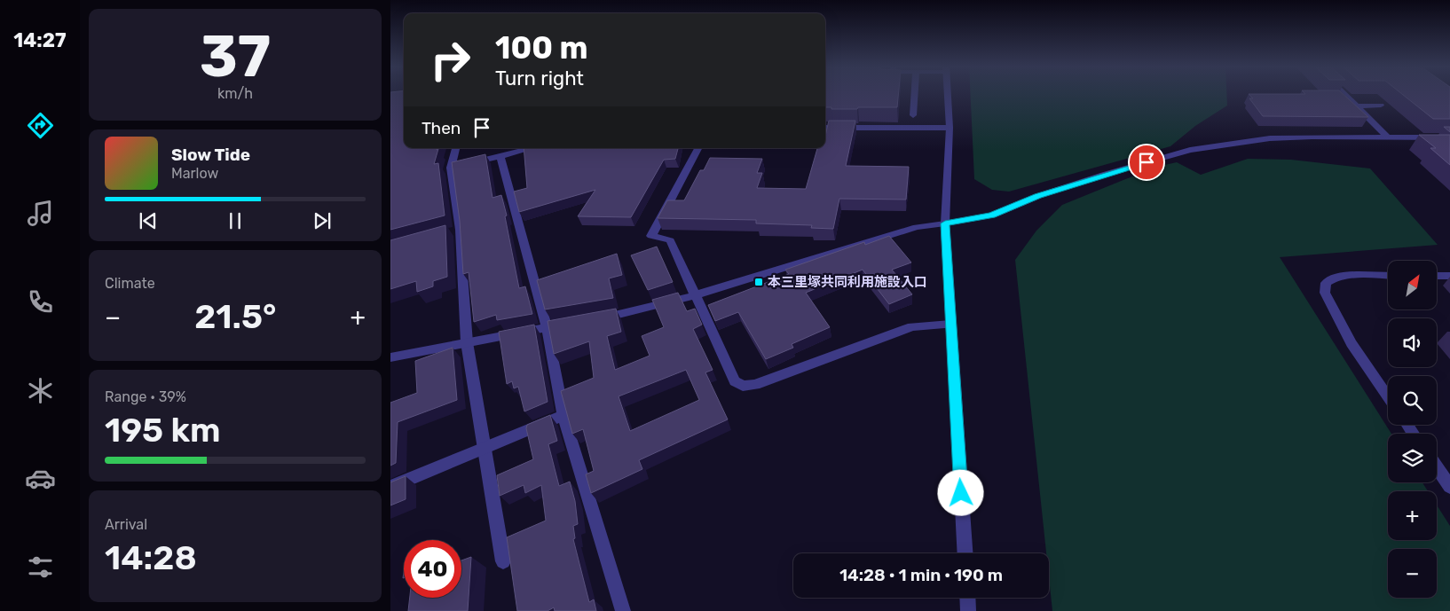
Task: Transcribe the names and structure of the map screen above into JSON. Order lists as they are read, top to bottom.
{
  "places": {
    "transit": ["本三里塚共同利用施設入口"]
  },
  "north": "top right",
  "page": {
    "tabs": "14:27",
    "tile": [
      ["37", "km/h"],
      "Climate",
      ["Range · 39%", "195 km"],
      ["Arrival", "14:28"]
    ],
    "turn": ["100 m", "Turn right"],
    "then": "Then",
    "song": ["Slow Tide", "Marlow"],
    "map_buttons": ["+", "−"],
    "heat": ["−", "21.5°", "+"],
    "limit": "40",
    "trip": "14:28 · 1 min · 190 m"
  }
}
